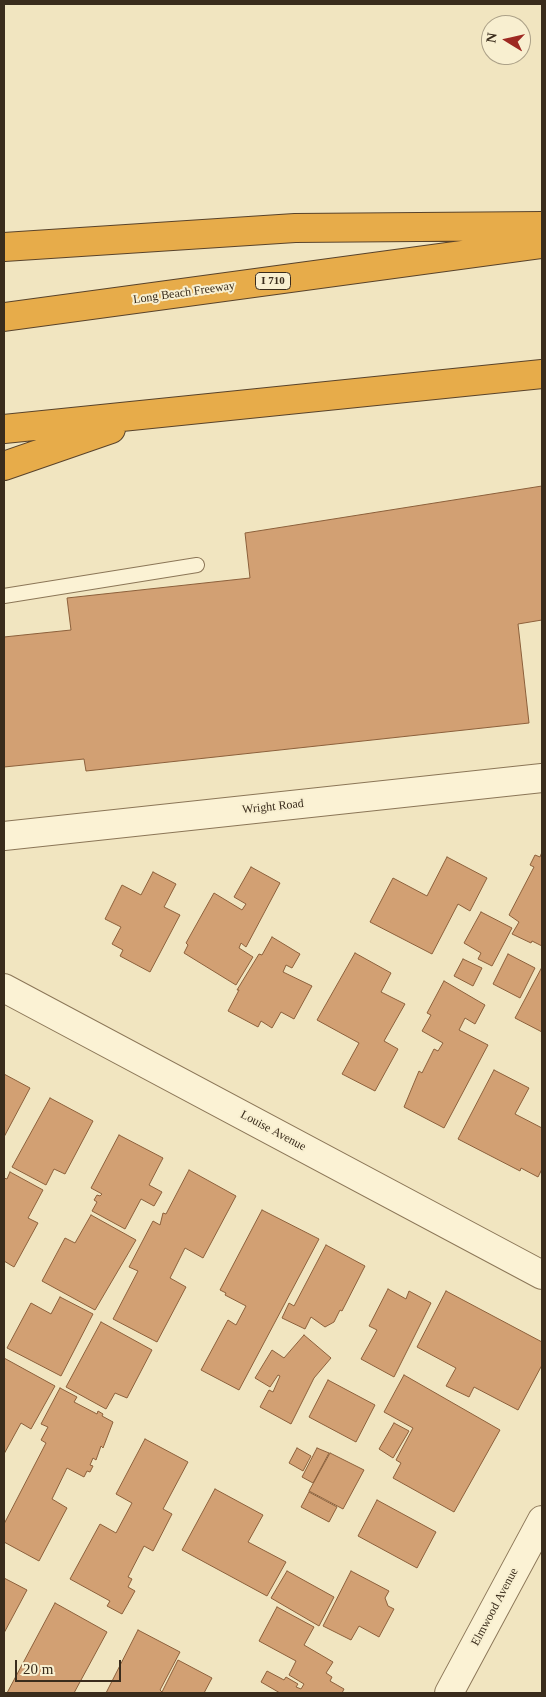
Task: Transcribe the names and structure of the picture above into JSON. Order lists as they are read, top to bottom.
{
  "streets": {
    "highway": ["I 710", "Long Beach Freeway"],
    "street": ["Wright Road", "Louise Avenue", "Elmwood Avenue"]
  },
  "scale_bar": "20 m",
  "north": "left"
}
